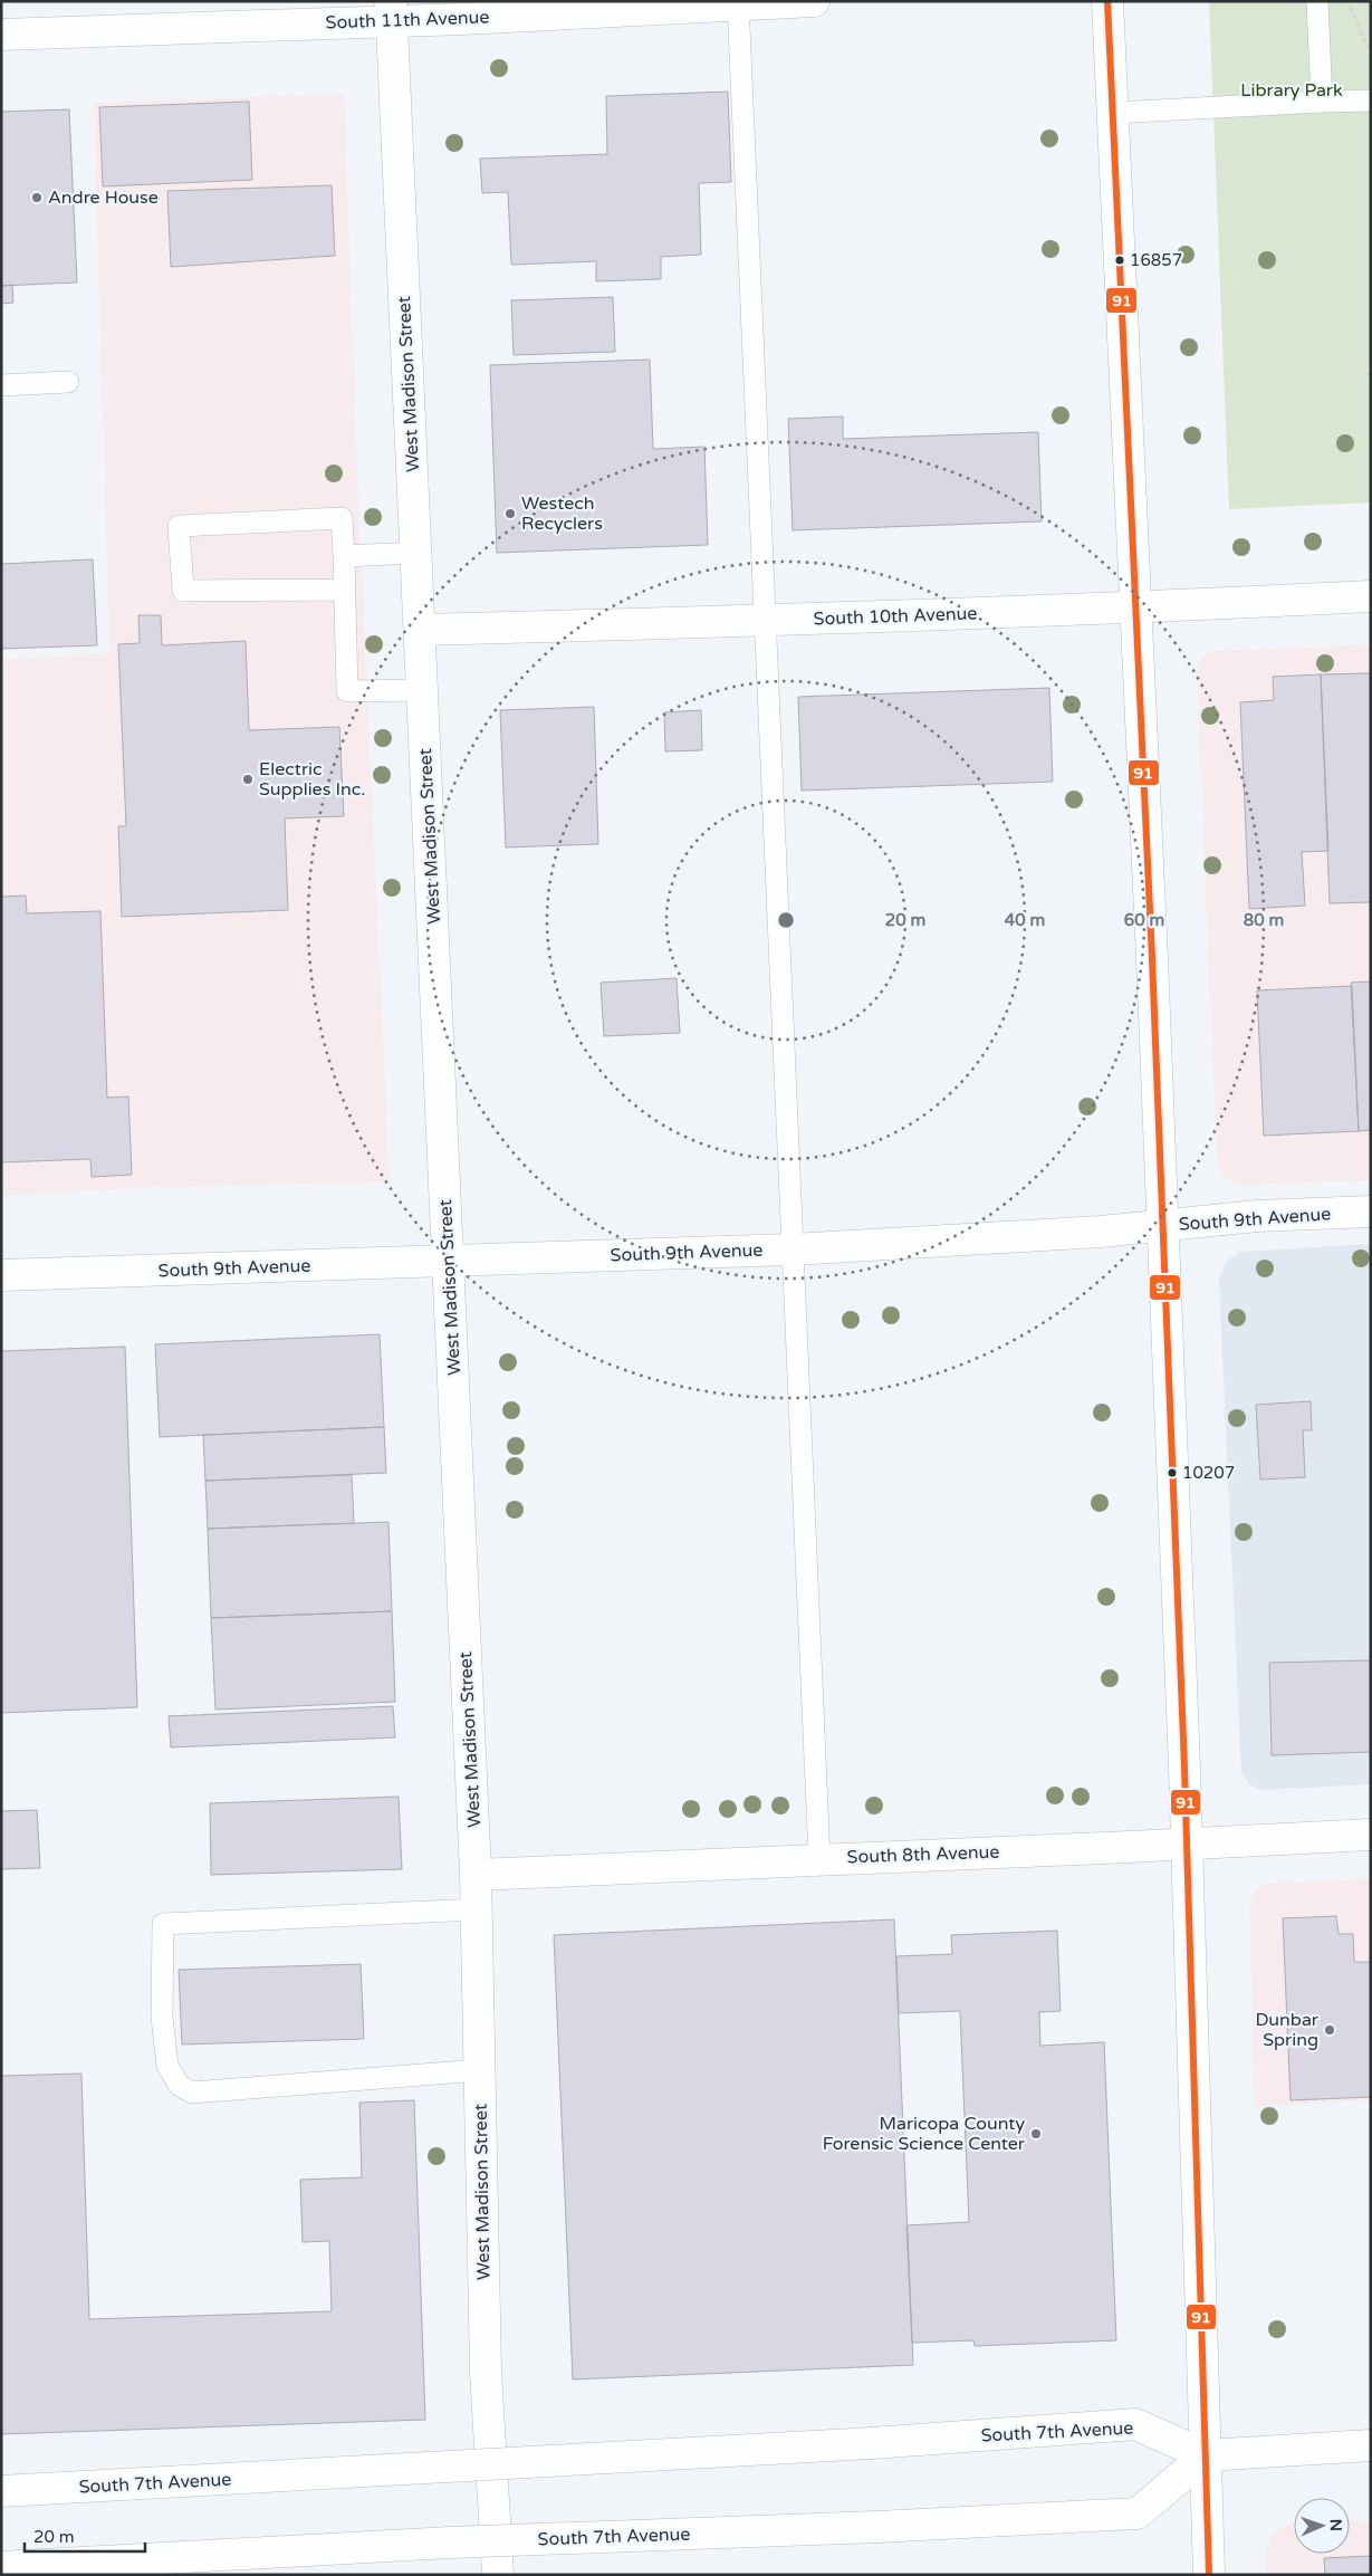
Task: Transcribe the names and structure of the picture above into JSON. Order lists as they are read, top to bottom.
{
  "streets": {
    "street": [
      "South 11th Avenue",
      "West Madison Street",
      "South 10th Avenue",
      "South 9th Avenue",
      "South 8th Avenue",
      "South 7th Avenue"
    ]
  },
  "crossings": [
    ["South 11th Avenue", "West Madison Street"],
    ["West Madison Street", "South 10th Avenue"],
    ["West Madison Street", "South 9th Avenue"],
    ["West Madison Street", "South 8th Avenue"]
  ],
  "parks": ["Library Park"],
  "places": [
    "Andre House",
    "16857",
    "Westech Recyclers",
    "Electric Supplies Inc.",
    "10207",
    "Dunbar Spring",
    "Maricopa County Forensic Science Center"
  ],
  "lines": ["transit line 91"],
  "scale_bar": "20 m",
  "north": "right",
  "rings": [
    "20 m",
    "40 m",
    "60 m",
    "80 m"
  ]
}
